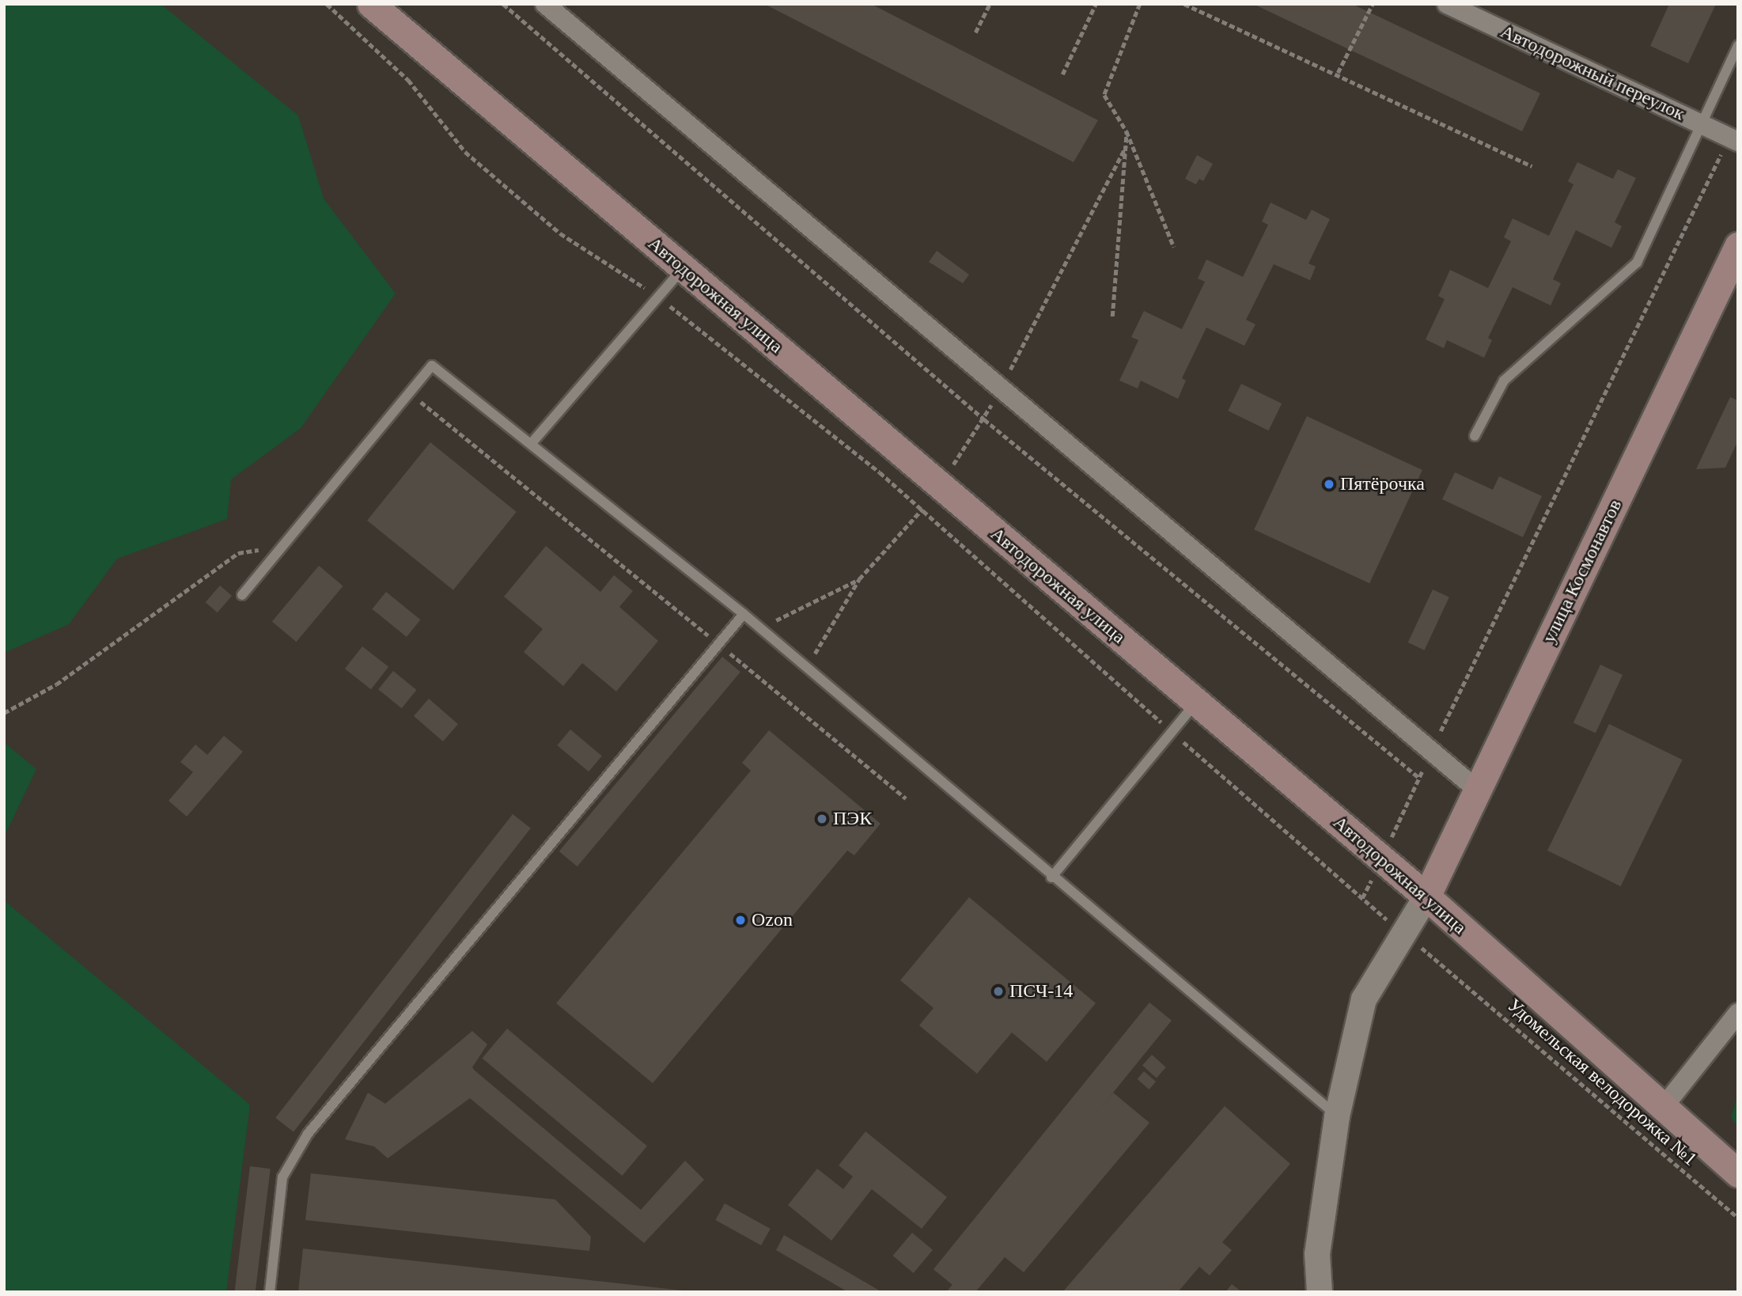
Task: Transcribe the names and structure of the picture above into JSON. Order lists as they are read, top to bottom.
{
  "streets": {
    "main road": ["Автодорожная улица", "улица Космонавтов"],
    "street": ["Автодорожный переулок"],
    "path": ["Удомельская велодорожка №1"]
  },
  "crossings": [
    ["Автодорожная улица", "улица Космонавтов"]
  ],
  "places": [
    "Пятёрочка",
    "ПЭК",
    "Ozon",
    "ПСЧ-14"
  ]
}
